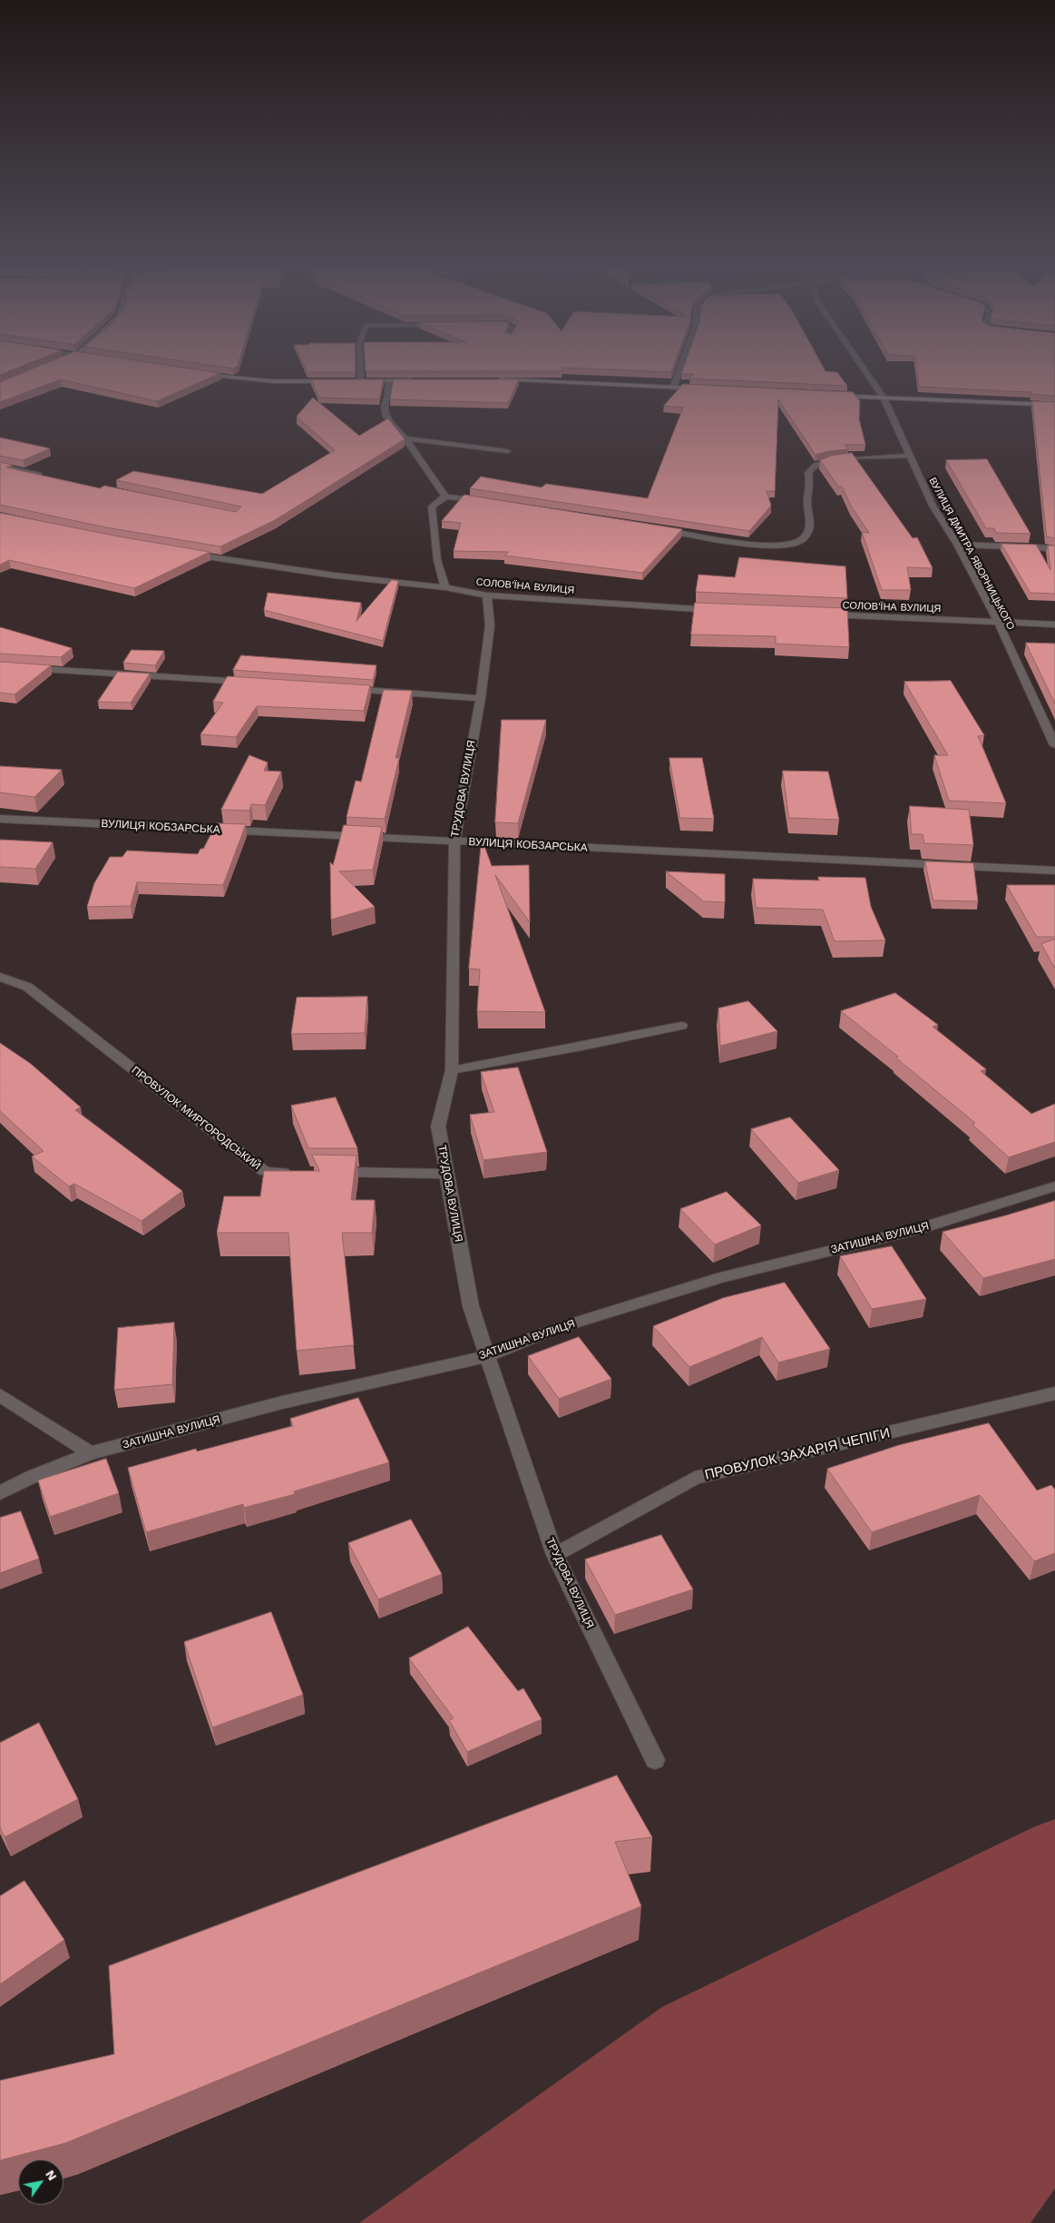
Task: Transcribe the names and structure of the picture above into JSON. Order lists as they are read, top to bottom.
{
  "streets": {
    "street": [
      "ВУЛИЦЯ ДМИТРА ЯВОРНИЦЬКОГО",
      "СОЛОВ'ЇНА ВУЛИЦЯ",
      "ТРУДОВА ВУЛИЦЯ",
      "ВУЛИЦЯ КОБЗАРСЬКА",
      "ПРОВУЛОК МИРГОРОДСЬКИЙ",
      "ЗАТИШНА ВУЛИЦЯ",
      "ПРОВУЛОК ЗАХАРІЯ ЧЕПІГИ"
    ]
  },
  "crossings": [
    ["ВУЛИЦЯ ДМИТРА ЯВОРНИЦЬКОГО", "СОЛОВ'ЇНА ВУЛИЦЯ"],
    ["СОЛОВ'ЇНА ВУЛИЦЯ", "ТРУДОВА ВУЛИЦЯ"],
    ["ТРУДОВА ВУЛИЦЯ", "ВУЛИЦЯ КОБЗАРСЬКА"],
    ["ТРУДОВА ВУЛИЦЯ", "ЗАТИШНА ВУЛИЦЯ"],
    ["ТРУДОВА ВУЛИЦЯ", "ПРОВУЛОК ЗАХАРІЯ ЧЕПІГИ"]
  ],
  "north": "top right"
}
